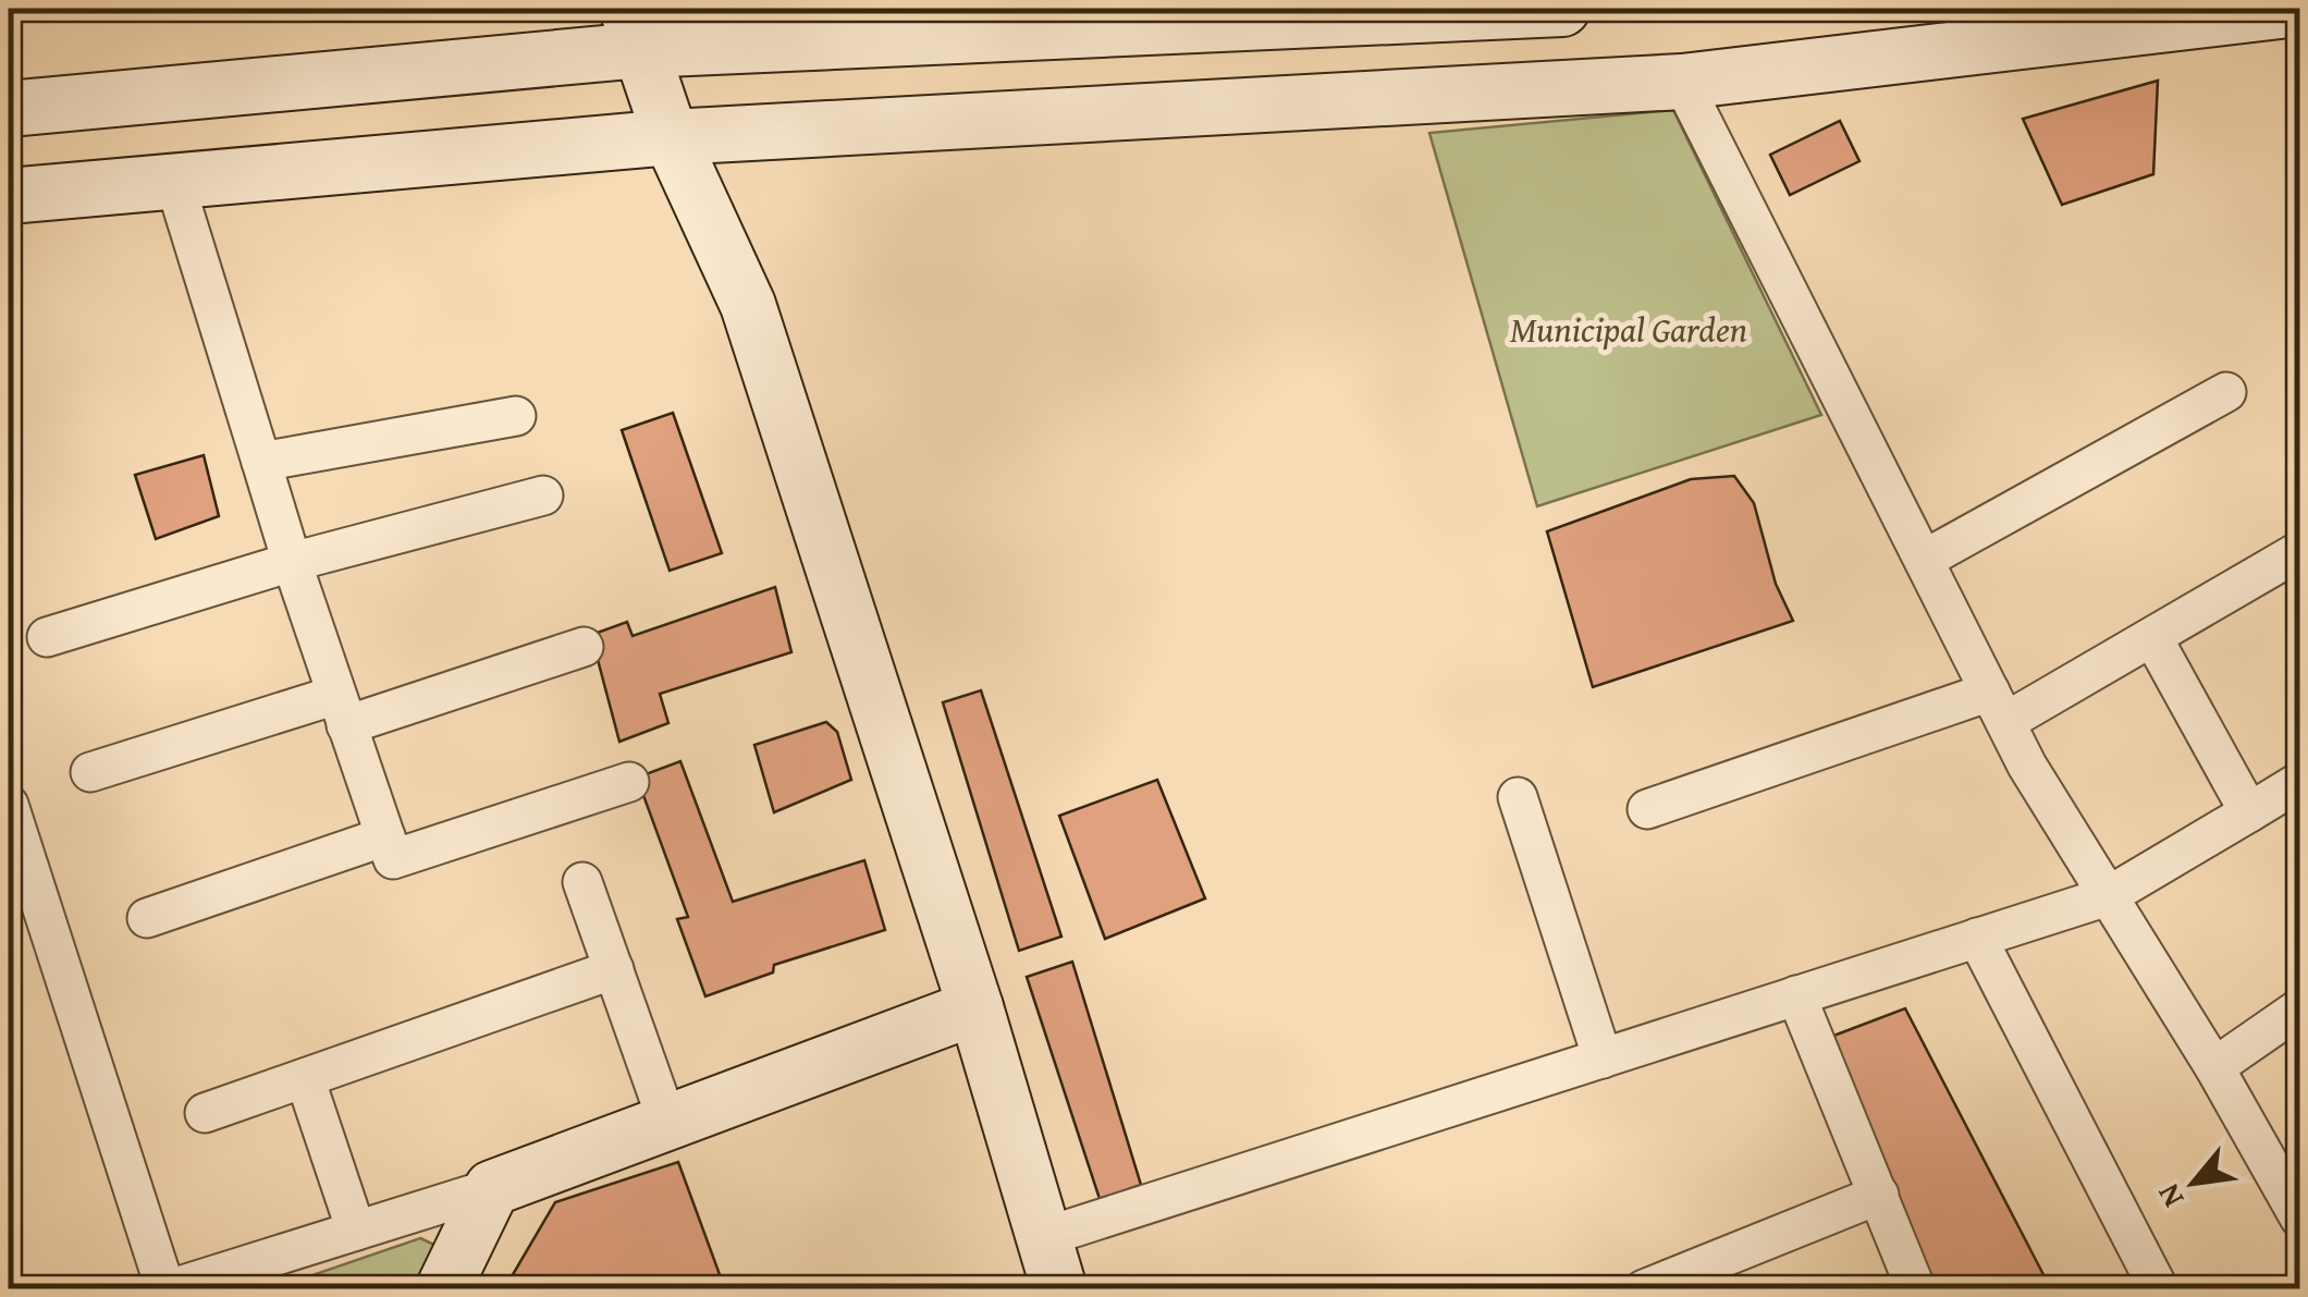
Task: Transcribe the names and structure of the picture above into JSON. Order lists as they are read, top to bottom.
{
  "parks": ["Municipal Garden"],
  "north": "bottom left"
}
